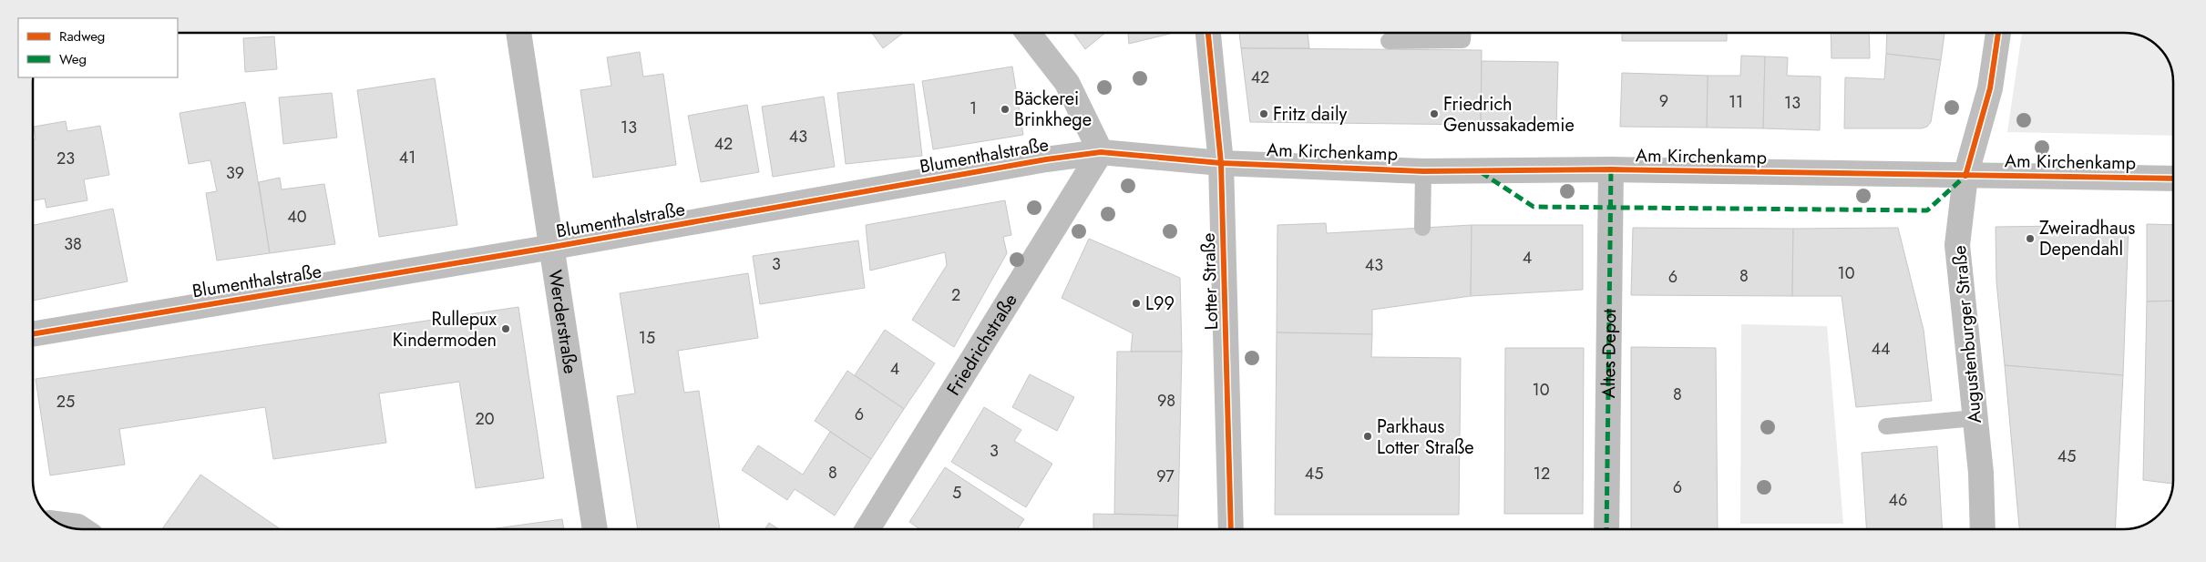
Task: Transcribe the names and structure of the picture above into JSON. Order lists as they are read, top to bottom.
{
  "streets": {
    "street": [
      "Am Kirchenkamp",
      "Blumenthalstraße",
      "Lotter Straße",
      "Werderstraße",
      "Augustenburger Straße",
      "Friedrichstraße",
      "Altes Depot"
    ]
  },
  "crossings": [
    ["Am Kirchenkamp", "Blumenthalstraße"],
    ["Am Kirchenkamp", "Lotter Straße"],
    ["Am Kirchenkamp", "Augustenburger Straße"],
    ["Am Kirchenkamp", "Altes Depot"],
    ["Blumenthalstraße", "Lotter Straße"],
    ["Blumenthalstraße", "Werderstraße"],
    ["Blumenthalstraße", "Friedrichstraße"]
  ],
  "places": [
    "Bäckerei Brinkhege",
    "Fritz daily",
    "Friedrich Genussakademie",
    "Zweiradhaus Dependahl",
    "L99",
    "Rullepux Kindermoden",
    "Parkhaus Lotter Straße"
  ],
  "house_numbers": [
    "42",
    "9",
    "11",
    "13",
    "1",
    "13",
    "43",
    "42",
    "41",
    "23",
    "39",
    "40",
    "38",
    "4",
    "3",
    "43",
    "10",
    "8",
    "6",
    "2",
    "15",
    "44",
    "4",
    "10",
    "8",
    "98",
    "25",
    "6",
    "20",
    "3",
    "45",
    "8",
    "45",
    "12",
    "97",
    "6",
    "5",
    "46"
  ],
  "legend": ["Radweg", "Weg"]
}
